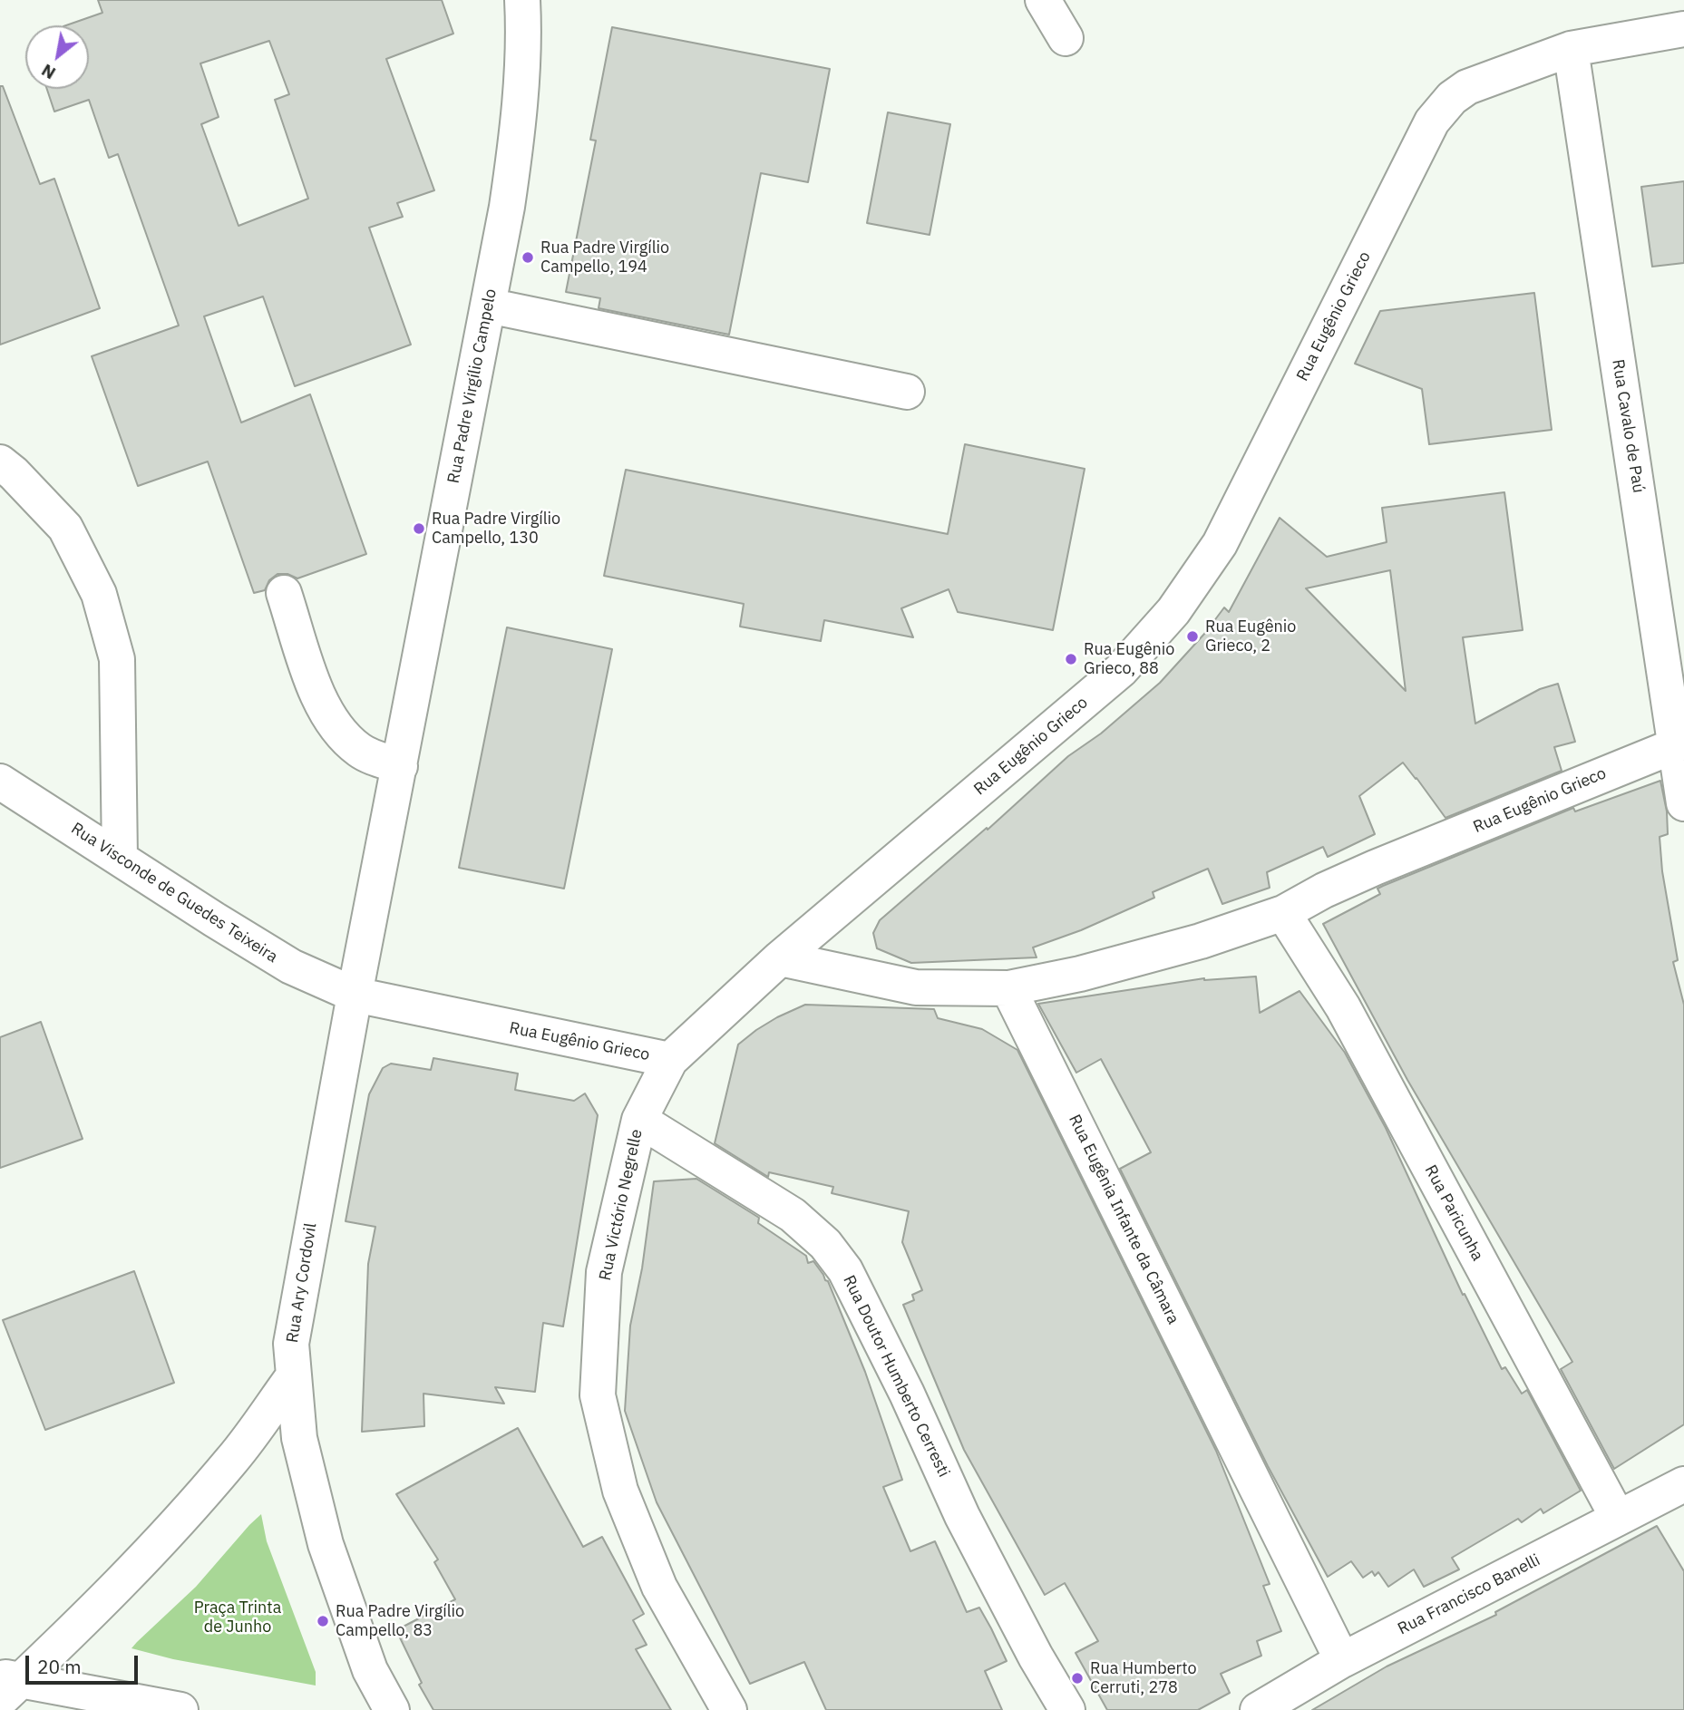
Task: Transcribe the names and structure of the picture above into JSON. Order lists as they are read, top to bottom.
{
  "streets": {
    "street": [
      "Rua Eugênio Grieco",
      "Rua Padre Virgílio Campelo",
      "Rua Cavalo de Paú",
      "Rua Visconde de Guedes Teixeira",
      "Rua Victório Negrelle",
      "Rua Paricunha",
      "Rua Eugênia Infante da Câmara",
      "Rua Ary Cordovil",
      "Rua Doutor Humberto Cerresti",
      "Rua Francisco Banelli"
    ]
  },
  "crossings": [
    ["Rua Eugênio Grieco", "Rua Padre Virgílio Campelo"],
    ["Rua Eugênio Grieco", "Rua Cavalo de Paú"],
    ["Rua Eugênio Grieco", "Rua Visconde de Guedes Teixeira"],
    ["Rua Eugênio Grieco", "Rua Victório Negrelle"],
    ["Rua Eugênio Grieco", "Rua Paricunha"],
    ["Rua Eugênio Grieco", "Rua Eugênia Infante da Câmara"],
    ["Rua Eugênio Grieco", "Rua Ary Cordovil"],
    ["Rua Padre Virgílio Campelo", "Rua Visconde de Guedes Teixeira"],
    ["Rua Padre Virgílio Campelo", "Rua Ary Cordovil"],
    ["Rua Visconde de Guedes Teixeira", "Rua Ary Cordovil"],
    ["Rua Victório Negrelle", "Rua Doutor Humberto Cerresti"],
    ["Rua Paricunha", "Rua Francisco Banelli"],
    ["Rua Eugênia Infante da Câmara", "Rua Francisco Banelli"]
  ],
  "parks": ["Praça Trinta de Junho"],
  "places": [
    "Rua Padre Virgílio Campello, 194",
    "Rua Padre Virgílio Campello, 130",
    "Rua Eugênio Grieco, 2",
    "Rua Eugênio Grieco, 88",
    "Rua Padre Virgílio Campello, 83",
    "Rua Humberto Cerruti, 278"
  ],
  "scale_bar": "20 m",
  "north": "bottom left"
}
